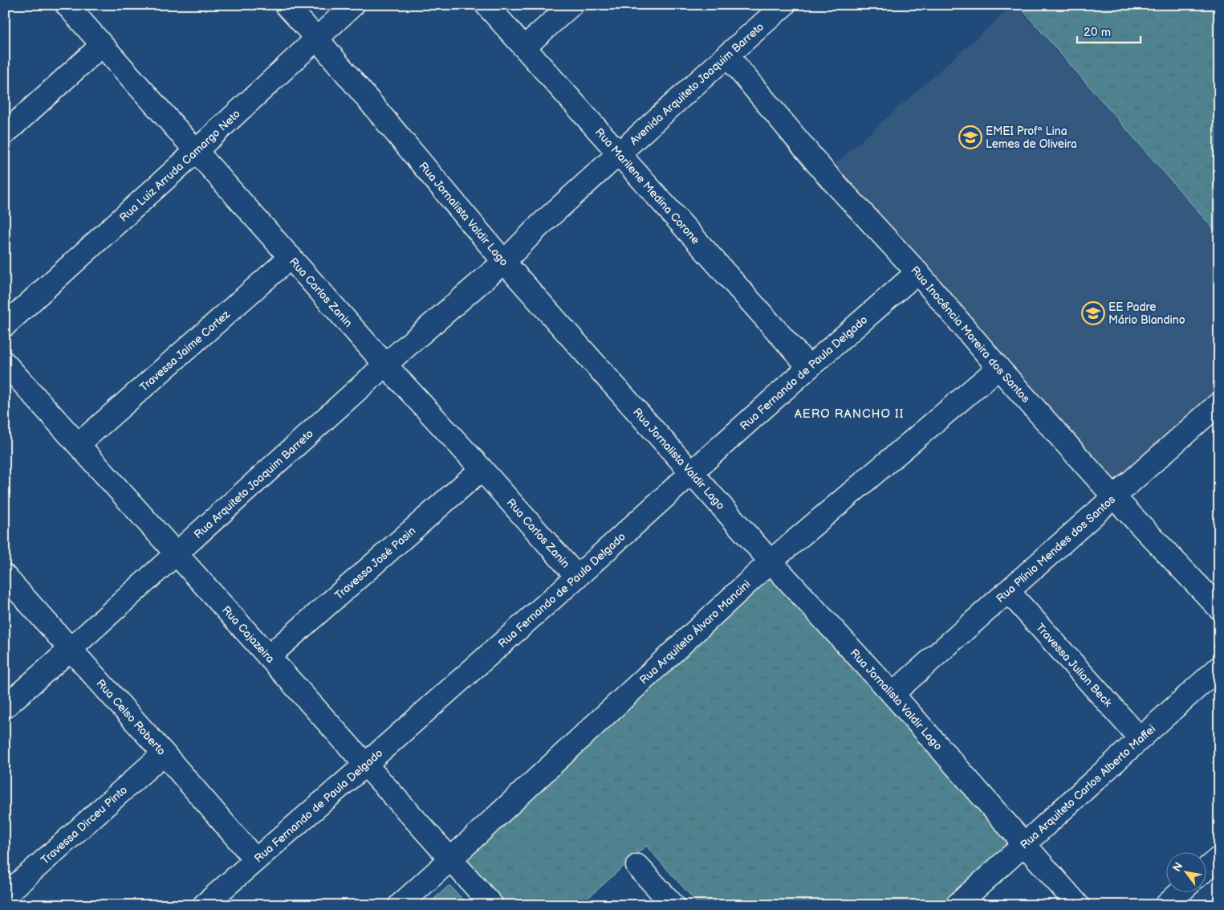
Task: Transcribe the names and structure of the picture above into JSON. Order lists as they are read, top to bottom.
{
  "streets": {
    "street": [
      "Avenida Arquiteto Joaquim Barreto",
      "Rua Luiz Arruda Camargo Neto",
      "Rua Marilene Medina Corone",
      "Rua Jornalista Valdir Lago",
      "Rua Carlos Zanin",
      "Rua Inocência Moreira dos Santos",
      "Travessa Jaime Cortez",
      "Rua Fernando de Paula Delgado",
      "Rua Arquiteto Joaquim Barreto",
      "Rua Plínio Mendes dos Santos",
      "Travessa José Pasin",
      "Rua Arquiteto Álvaro Mancini",
      "Rua Cajazeira",
      "Travessa Julian Beck",
      "Rua Celso Roberto",
      "Rua Arquiteto Carlos Alberto Maffei",
      "Travessa Dirceu Pinto"
    ]
  },
  "crossings": [
    ["Avenida Arquiteto Joaquim Barreto", "Rua Marilene Medina Corone"],
    ["Avenida Arquiteto Joaquim Barreto", "Rua Jornalista Valdir Lago"],
    ["Avenida Arquiteto Joaquim Barreto", "Rua Inocência Moreira dos Santos"],
    ["Avenida Arquiteto Joaquim Barreto", "Rua Arquiteto Joaquim Barreto"],
    ["Rua Luiz Arruda Camargo Neto", "Rua Jornalista Valdir Lago"],
    ["Rua Luiz Arruda Camargo Neto", "Rua Carlos Zanin"],
    ["Rua Marilene Medina Corone", "Rua Fernando de Paula Delgado"],
    ["Rua Jornalista Valdir Lago", "Rua Fernando de Paula Delgado"],
    ["Rua Jornalista Valdir Lago", "Rua Arquiteto Joaquim Barreto"],
    ["Rua Jornalista Valdir Lago", "Rua Plínio Mendes dos Santos"],
    ["Rua Jornalista Valdir Lago", "Rua Arquiteto Álvaro Mancini"],
    ["Rua Jornalista Valdir Lago", "Rua Arquiteto Carlos Alberto Maffei"],
    ["Rua Carlos Zanin", "Travessa Jaime Cortez"],
    ["Rua Carlos Zanin", "Rua Fernando de Paula Delgado"],
    ["Rua Carlos Zanin", "Rua Arquiteto Joaquim Barreto"],
    ["Rua Carlos Zanin", "Travessa José Pasin"],
    ["Rua Inocência Moreira dos Santos", "Rua Fernando de Paula Delgado"],
    ["Rua Inocência Moreira dos Santos", "Rua Plínio Mendes dos Santos"],
    ["Rua Inocência Moreira dos Santos", "Rua Arquiteto Álvaro Mancini"],
    ["Travessa Jaime Cortez", "Rua Cajazeira"],
    ["Rua Fernando de Paula Delgado", "Rua Cajazeira"],
    ["Rua Fernando de Paula Delgado", "Rua Celso Roberto"],
    ["Rua Arquiteto Joaquim Barreto", "Rua Cajazeira"],
    ["Rua Arquiteto Joaquim Barreto", "Rua Celso Roberto"],
    ["Rua Plínio Mendes dos Santos", "Travessa Julian Beck"],
    ["Travessa José Pasin", "Rua Cajazeira"],
    ["Rua Arquiteto Álvaro Mancini", "Rua Cajazeira"],
    ["Travessa Julian Beck", "Rua Arquiteto Carlos Alberto Maffei"],
    ["Rua Celso Roberto", "Travessa Dirceu Pinto"]
  ],
  "districts": ["AERO RANCHO II"],
  "places": {
    "school or university": ["EMEI Profª Lina Lemes de Oliveira", "EE Padre Mário Blandino"]
  },
  "scale_bar": "20 m",
  "north": "top left"
}
